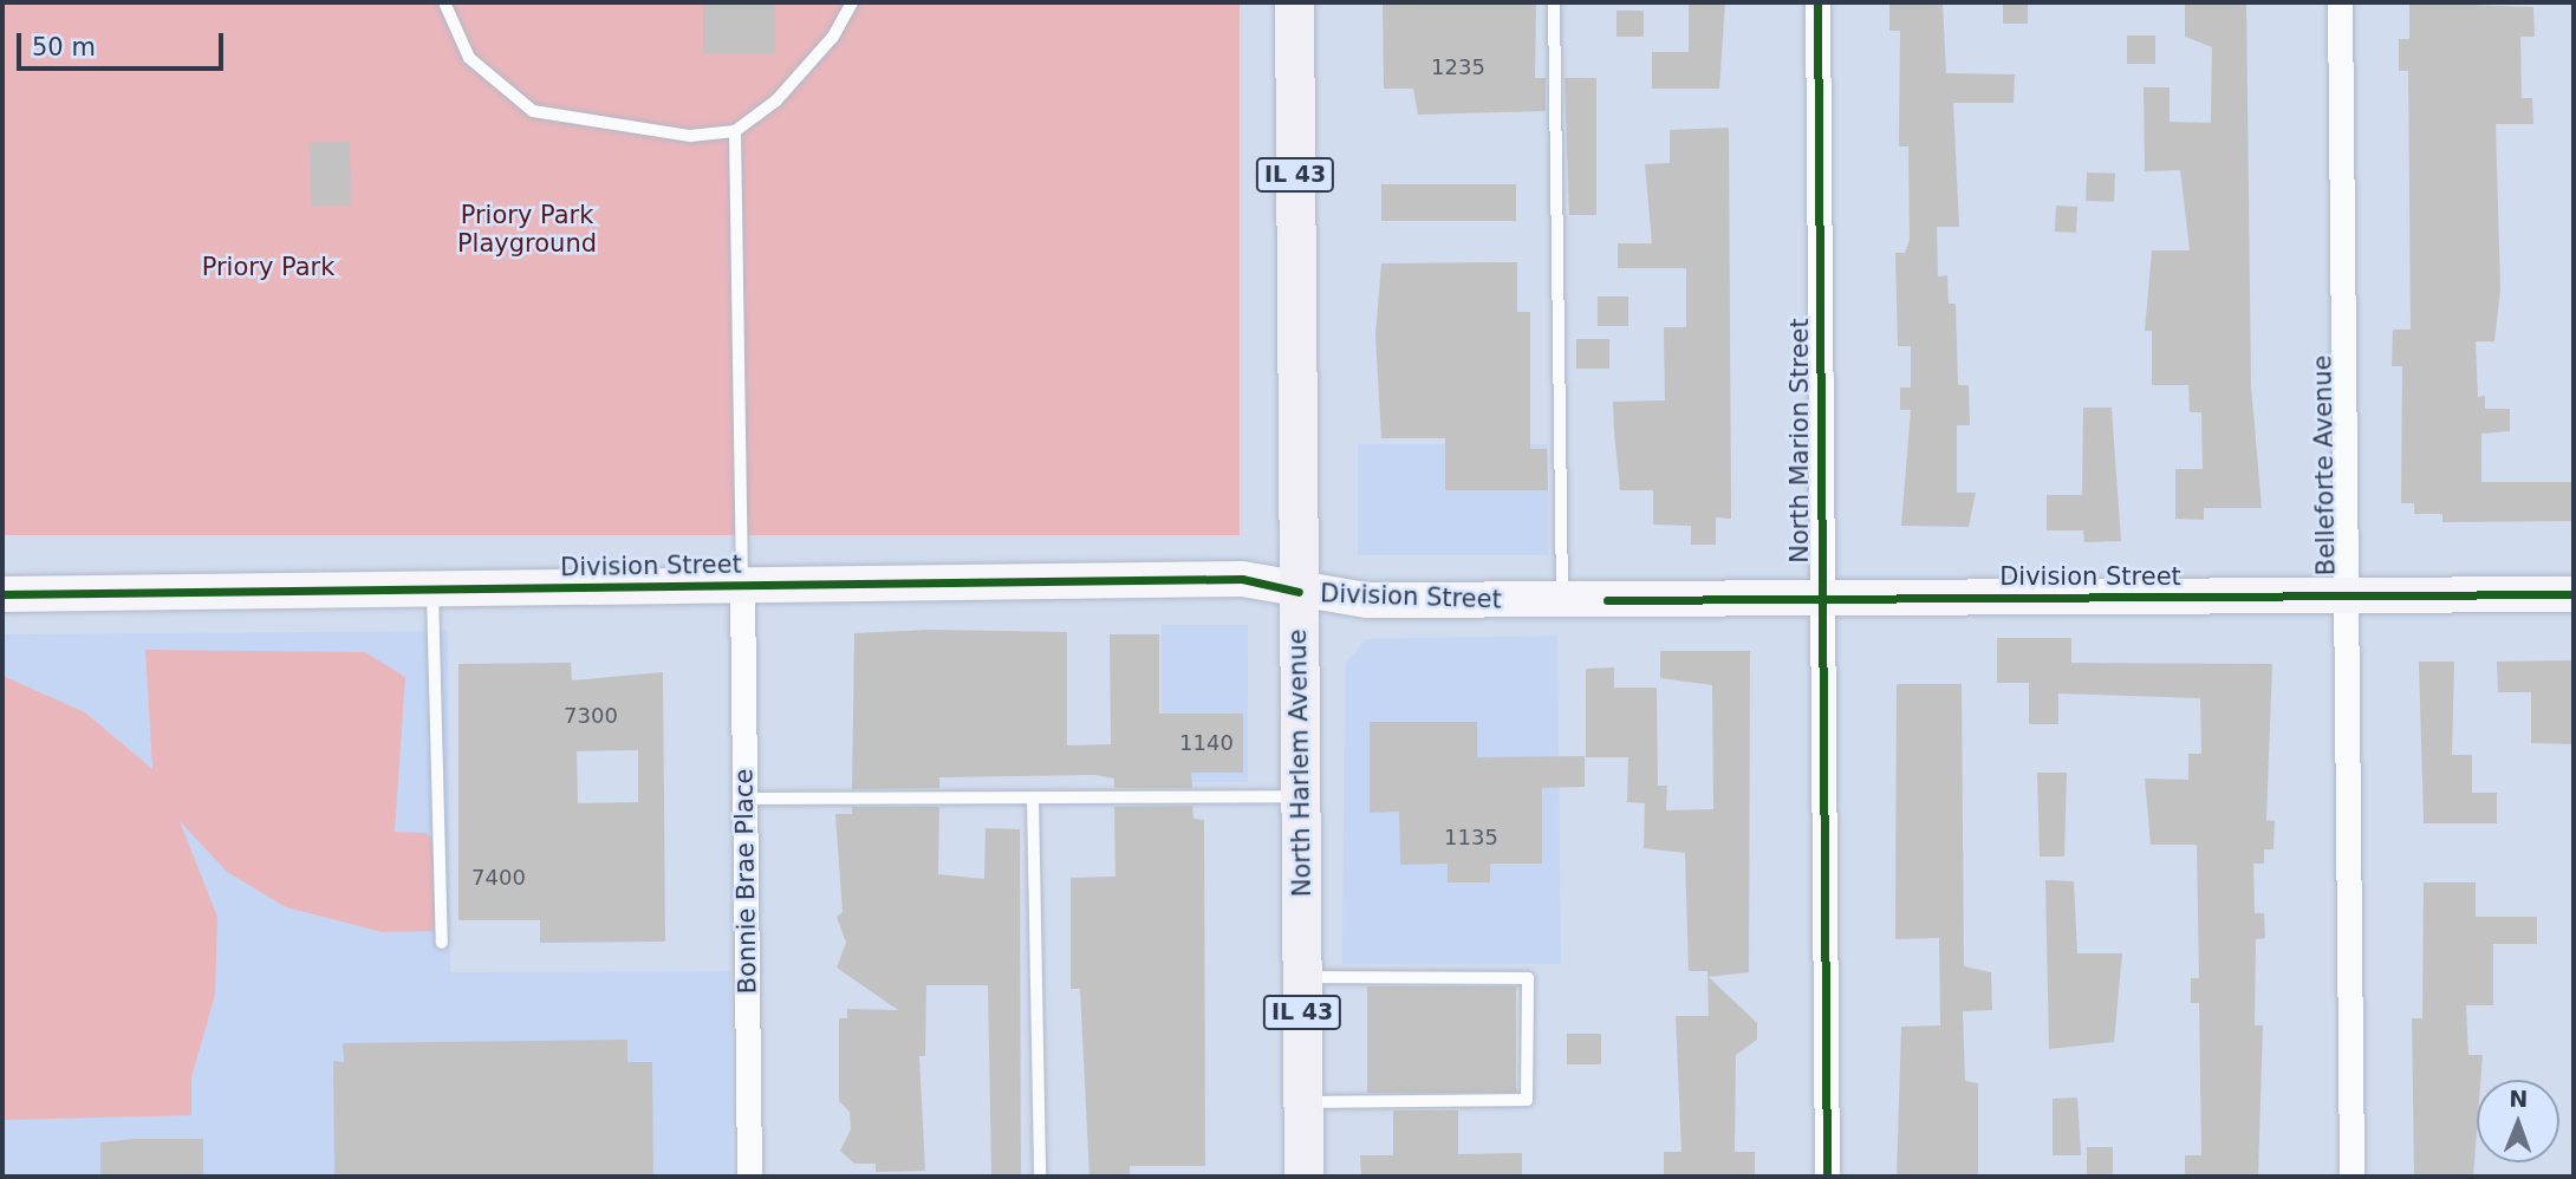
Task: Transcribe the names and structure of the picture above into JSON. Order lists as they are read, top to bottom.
{
  "streets": {
    "main road": ["IL 43", "North Harlem Avenue"],
    "street": [
      "North Marion Street",
      "Belleforte Avenue",
      "Division Street",
      "Bonnie Brae Place"
    ]
  },
  "crossings": [
    ["North Marion Street", "Division Street"],
    ["Belleforte Avenue", "Division Street"],
    ["Division Street", "North Harlem Avenue"],
    ["Division Street", "Bonnie Brae Place"]
  ],
  "parks": ["Priory Park Playground", "Priory Park"],
  "house_numbers": [
    "1235",
    "7300",
    "1140",
    "1135",
    "7400"
  ],
  "scale_bar": "50 m",
  "north": "top"
}
